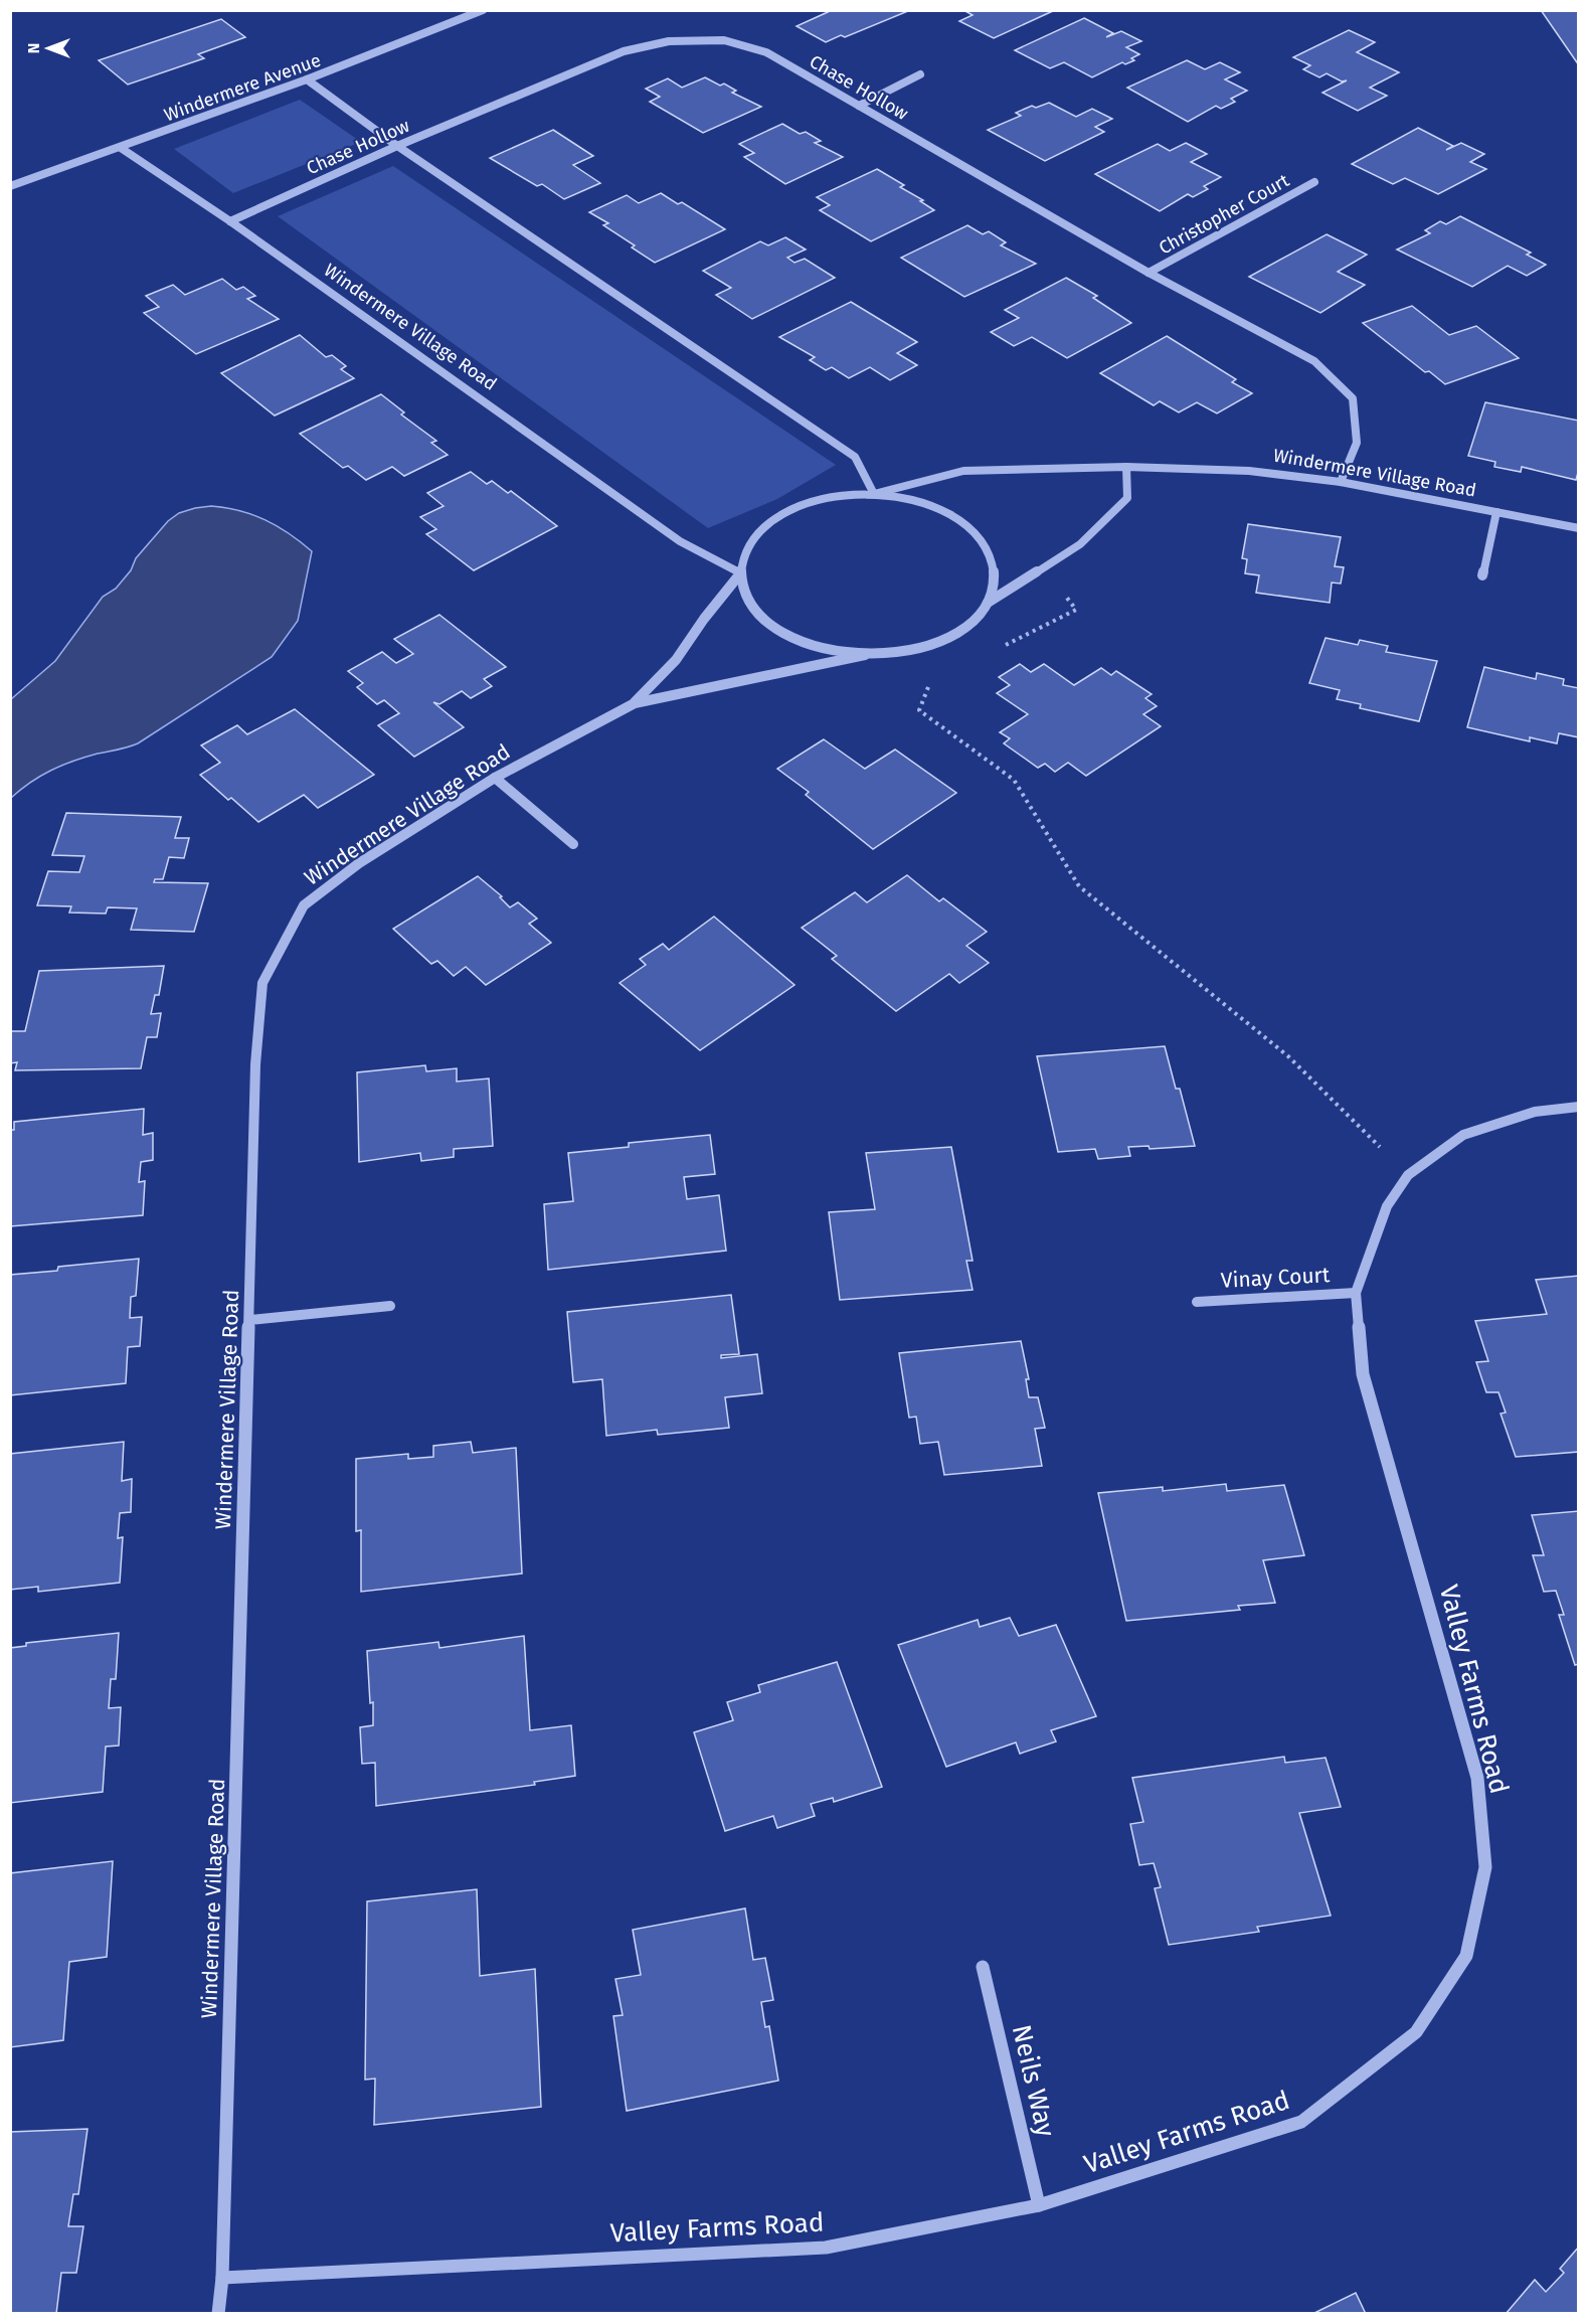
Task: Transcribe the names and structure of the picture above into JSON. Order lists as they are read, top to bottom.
{
  "streets": {
    "street": [
      "Windermere Avenue",
      "Chase Hollow",
      "Christopher Court",
      "Windermere Village Road",
      "Vinay Court",
      "Valley Farms Road",
      "Neils Way"
    ]
  },
  "crossings": [
    ["Windermere Avenue", "Windermere Village Road"],
    ["Chase Hollow", "Christopher Court"],
    ["Chase Hollow", "Windermere Village Road"],
    ["Windermere Village Road", "Valley Farms Road"],
    ["Vinay Court", "Valley Farms Road"],
    ["Valley Farms Road", "Neils Way"]
  ],
  "north": "left"
}
